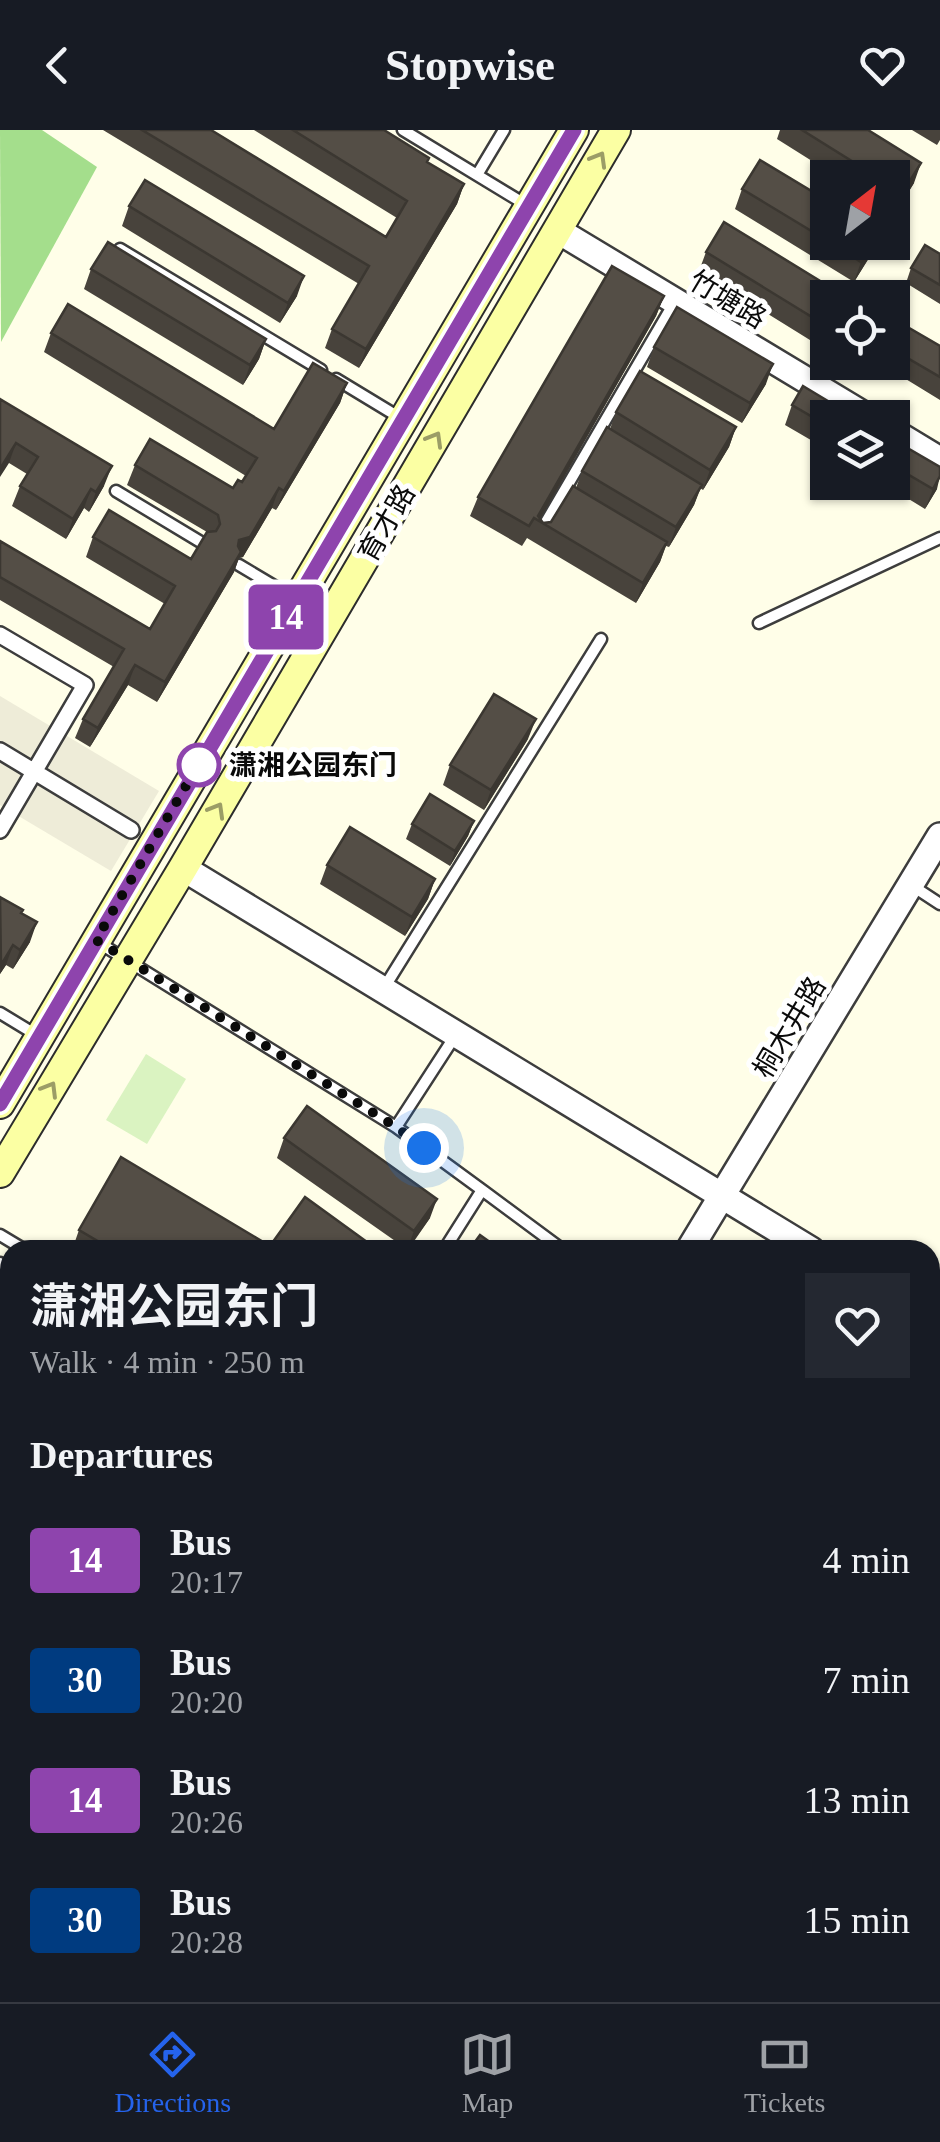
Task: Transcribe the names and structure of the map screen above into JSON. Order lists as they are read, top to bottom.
{
  "streets": {
    "main road": ["育才路"],
    "street": ["竹塘路", "桐木井路"]
  },
  "crossings": [
    ["竹塘路", "育才路"]
  ],
  "places": ["潇湘公园东门"],
  "lines": ["bus line 14"],
  "north": "top right",
  "page": {
    "header": "Stopwise",
    "on_map": "14",
    "heading": [
      ["潇湘公园东门", "Walk · 4 min · 250 m"],
      "Departures"
    ],
    "list": [
      {
        "mark": "14",
        "name": "Bus",
        "note": "20:17",
        "value": "4 min"
      },
      {
        "mark": "30",
        "name": "Bus",
        "note": "20:20",
        "value": "7 min"
      },
      {
        "mark": "14",
        "name": "Bus",
        "note": "20:26",
        "value": "13 min"
      },
      {
        "mark": "30",
        "name": "Bus",
        "note": "20:28",
        "value": "15 min"
      }
    ],
    "tabs": ["Directions", "Map", "Tickets"]
  }
}
